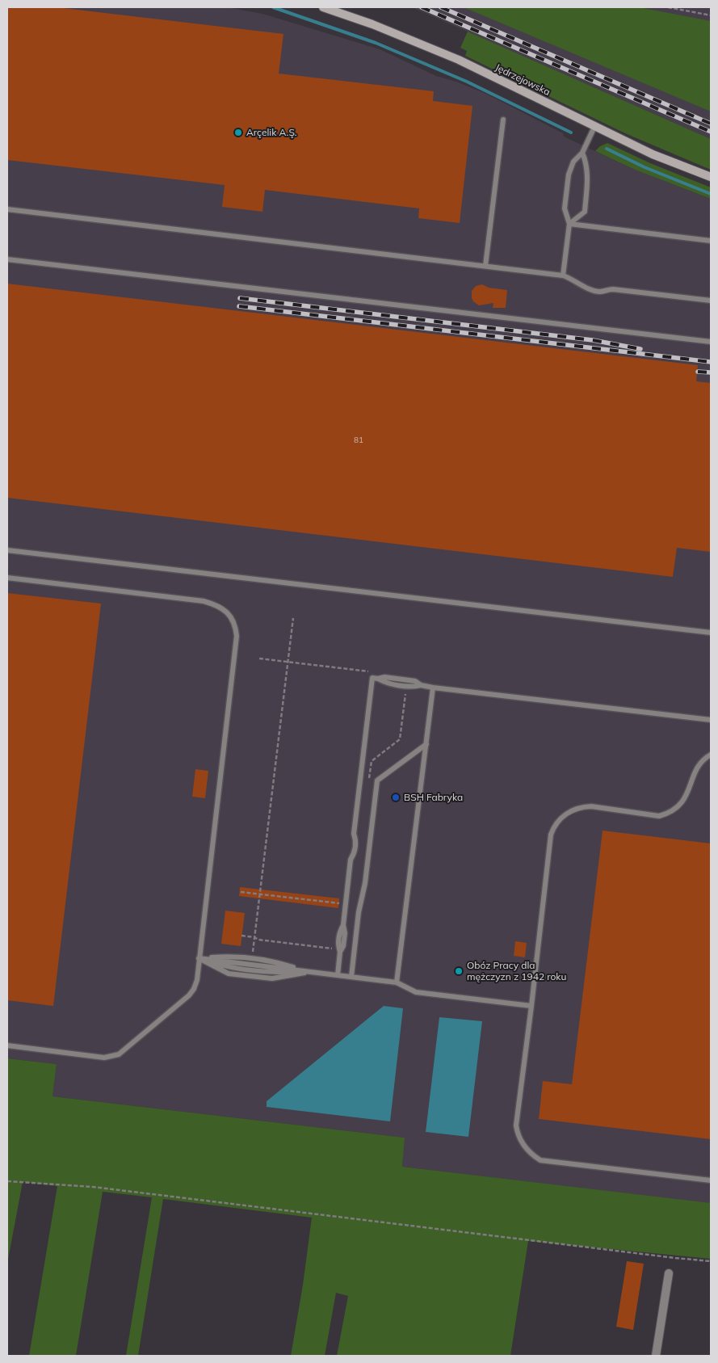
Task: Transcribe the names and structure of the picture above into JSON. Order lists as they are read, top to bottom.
{
  "streets": {
    "street": ["Jędrzejowska"]
  },
  "places": ["Arçelik A.Ş.", "BSH Fabryka", "Obóz Pracy dla mężczyzn z 1942 roku"],
  "house_numbers": ["81"]
}
